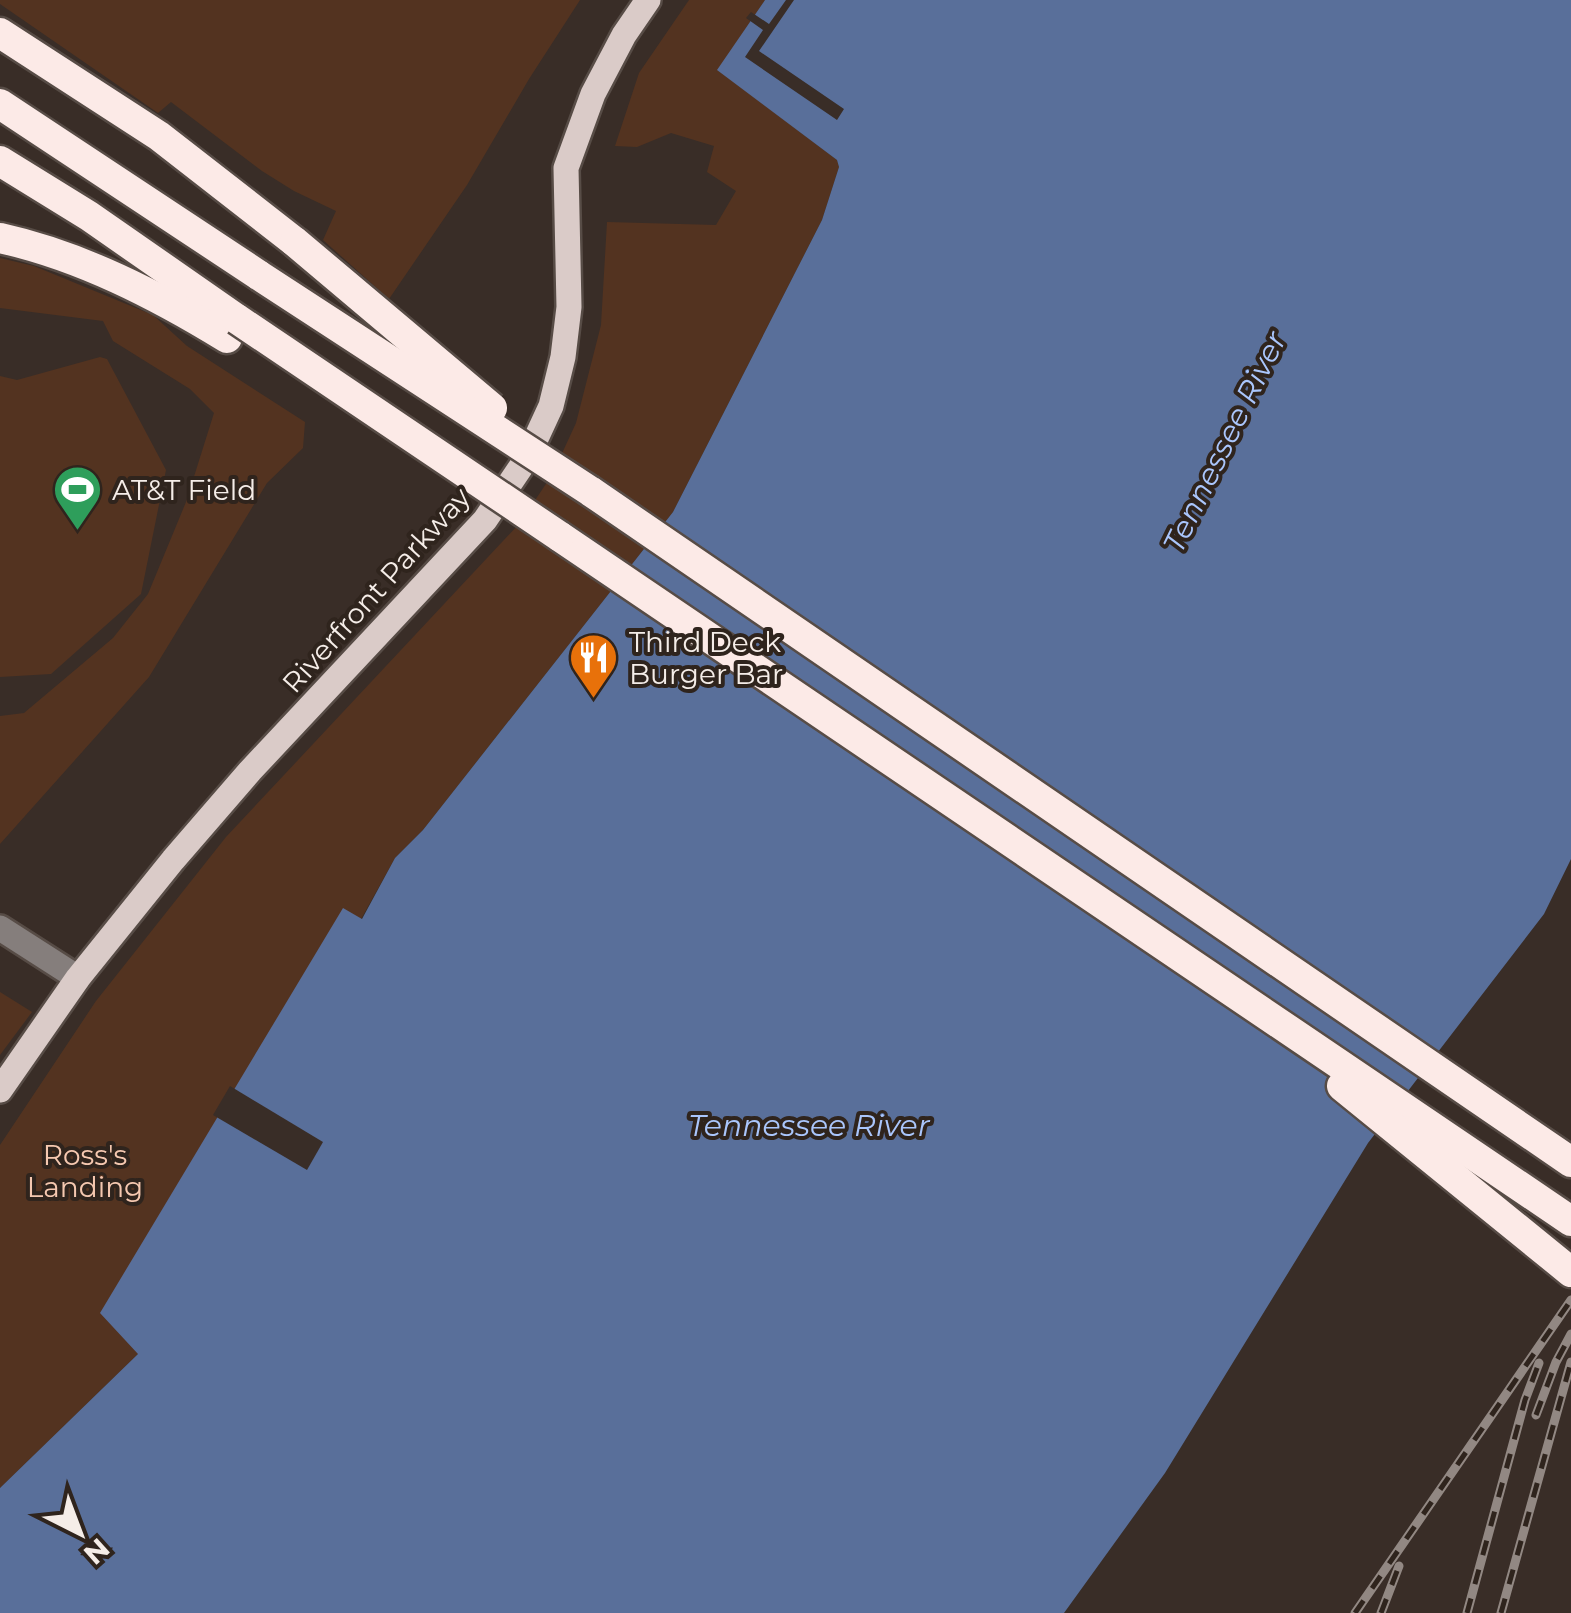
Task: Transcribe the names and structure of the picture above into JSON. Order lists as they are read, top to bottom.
{
  "streets": {
    "main road": ["Riverfront Parkway"]
  },
  "water": ["Tennessee River"],
  "parks": ["Ross's Landing"],
  "places": {
    "sports": ["AT&T Field"],
    "restaurant": ["Third Deck Burger Bar"]
  },
  "north": "bottom right"
}
